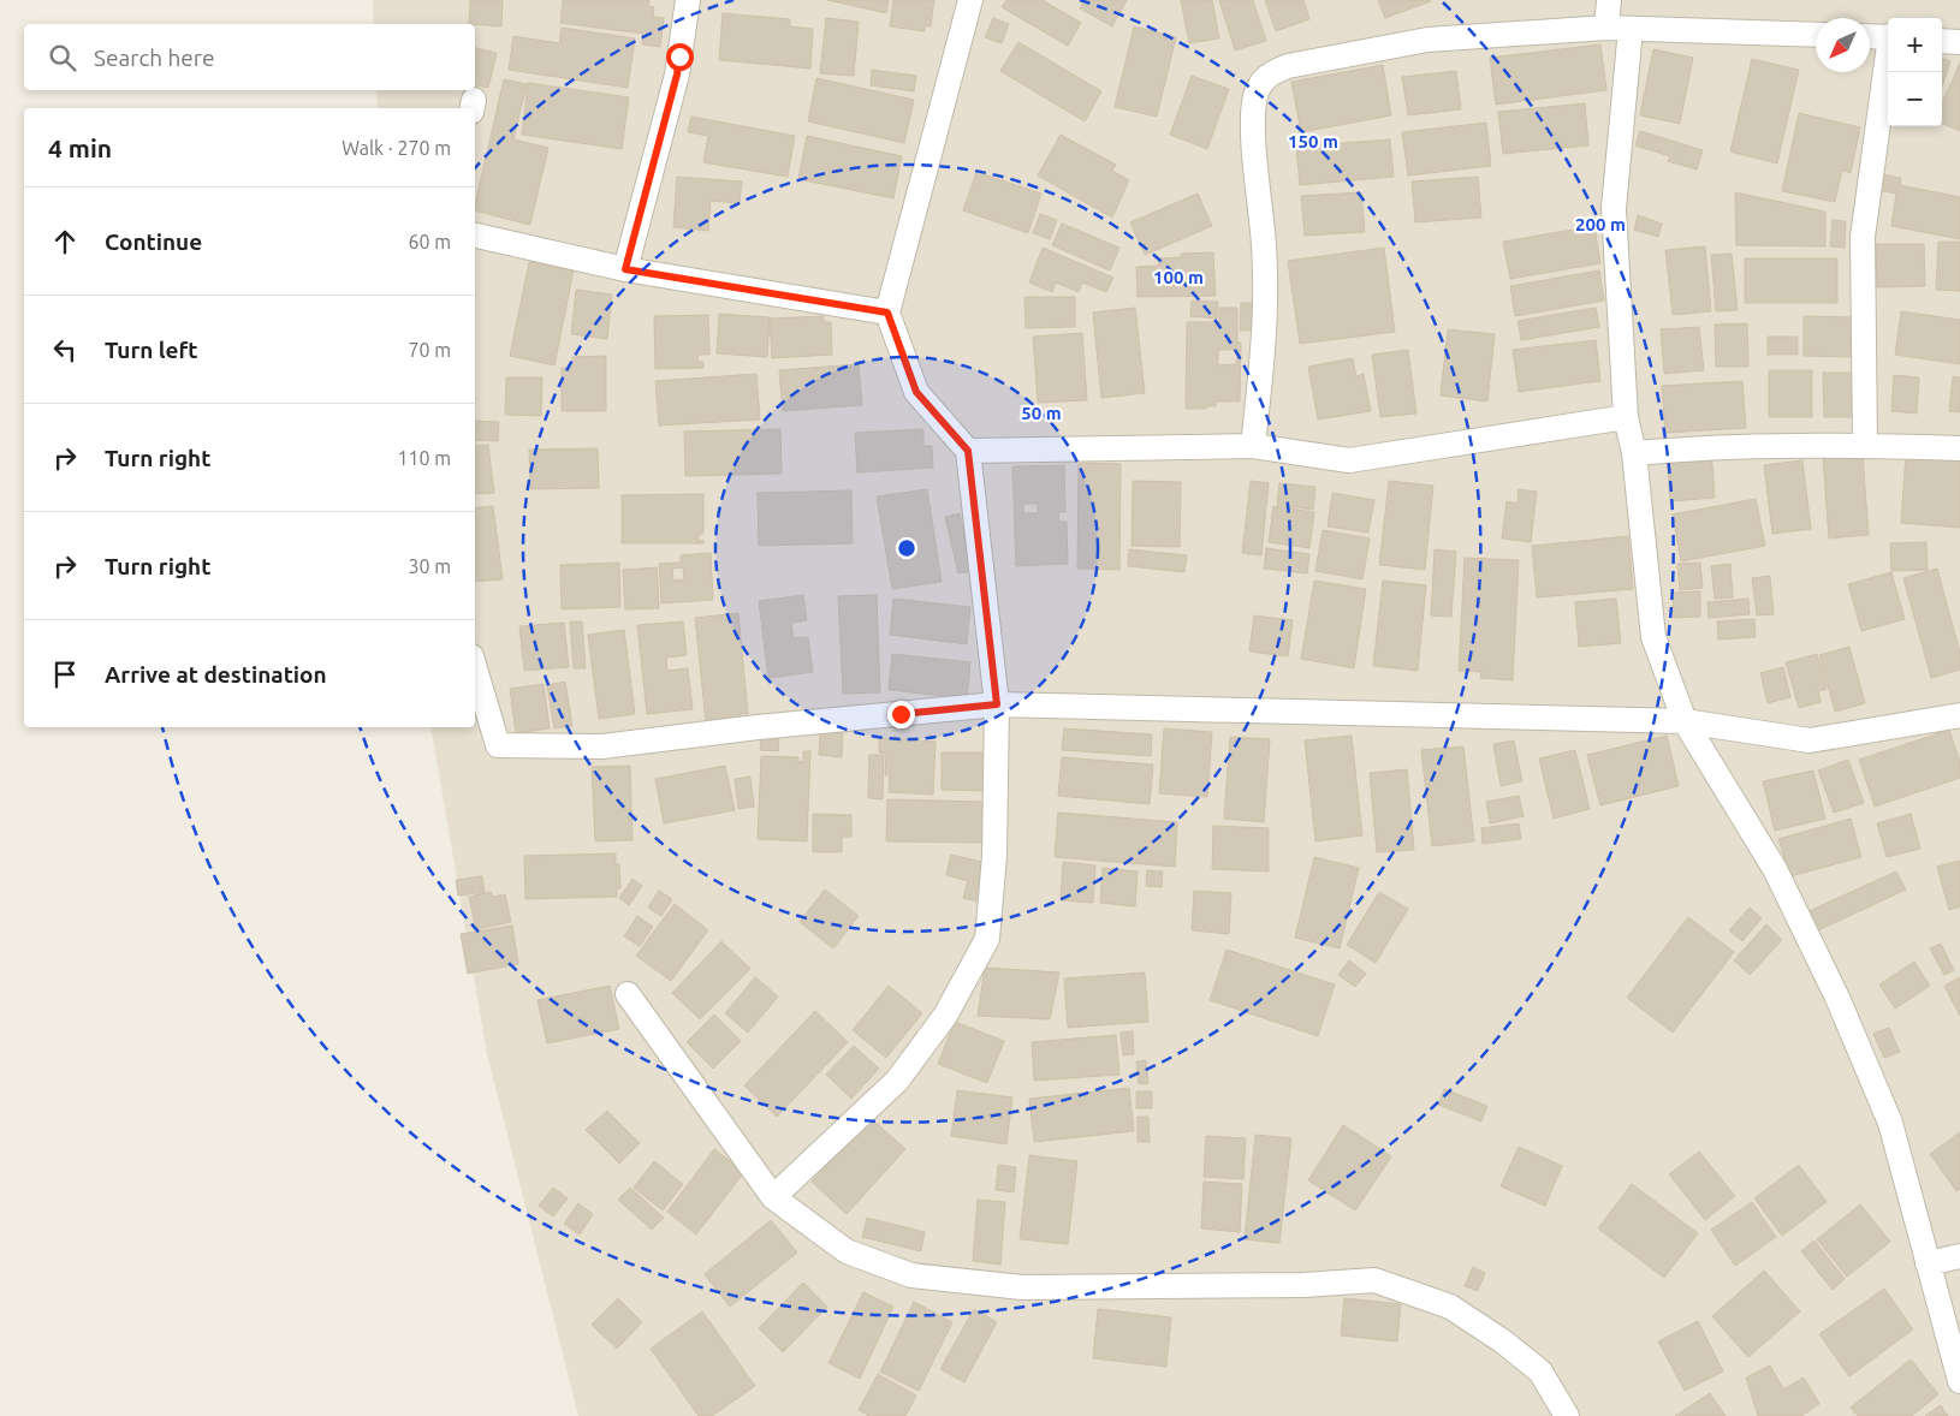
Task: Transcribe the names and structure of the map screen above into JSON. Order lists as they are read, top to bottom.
{
  "north": "bottom left",
  "page": {
    "map_buttons": ["+", "−"],
    "search": "Search here",
    "heading": ["4 min", "Walk · 270 m"],
    "list": [
      ["Continue", "60 m"],
      ["Turn left", "70 m"],
      ["Turn right", "110 m"],
      ["Turn right", "30 m"],
      "Arrive at destination"
    ]
  },
  "rings": [
    "150 m",
    "200 m",
    "100 m",
    "50 m"
  ]
}
